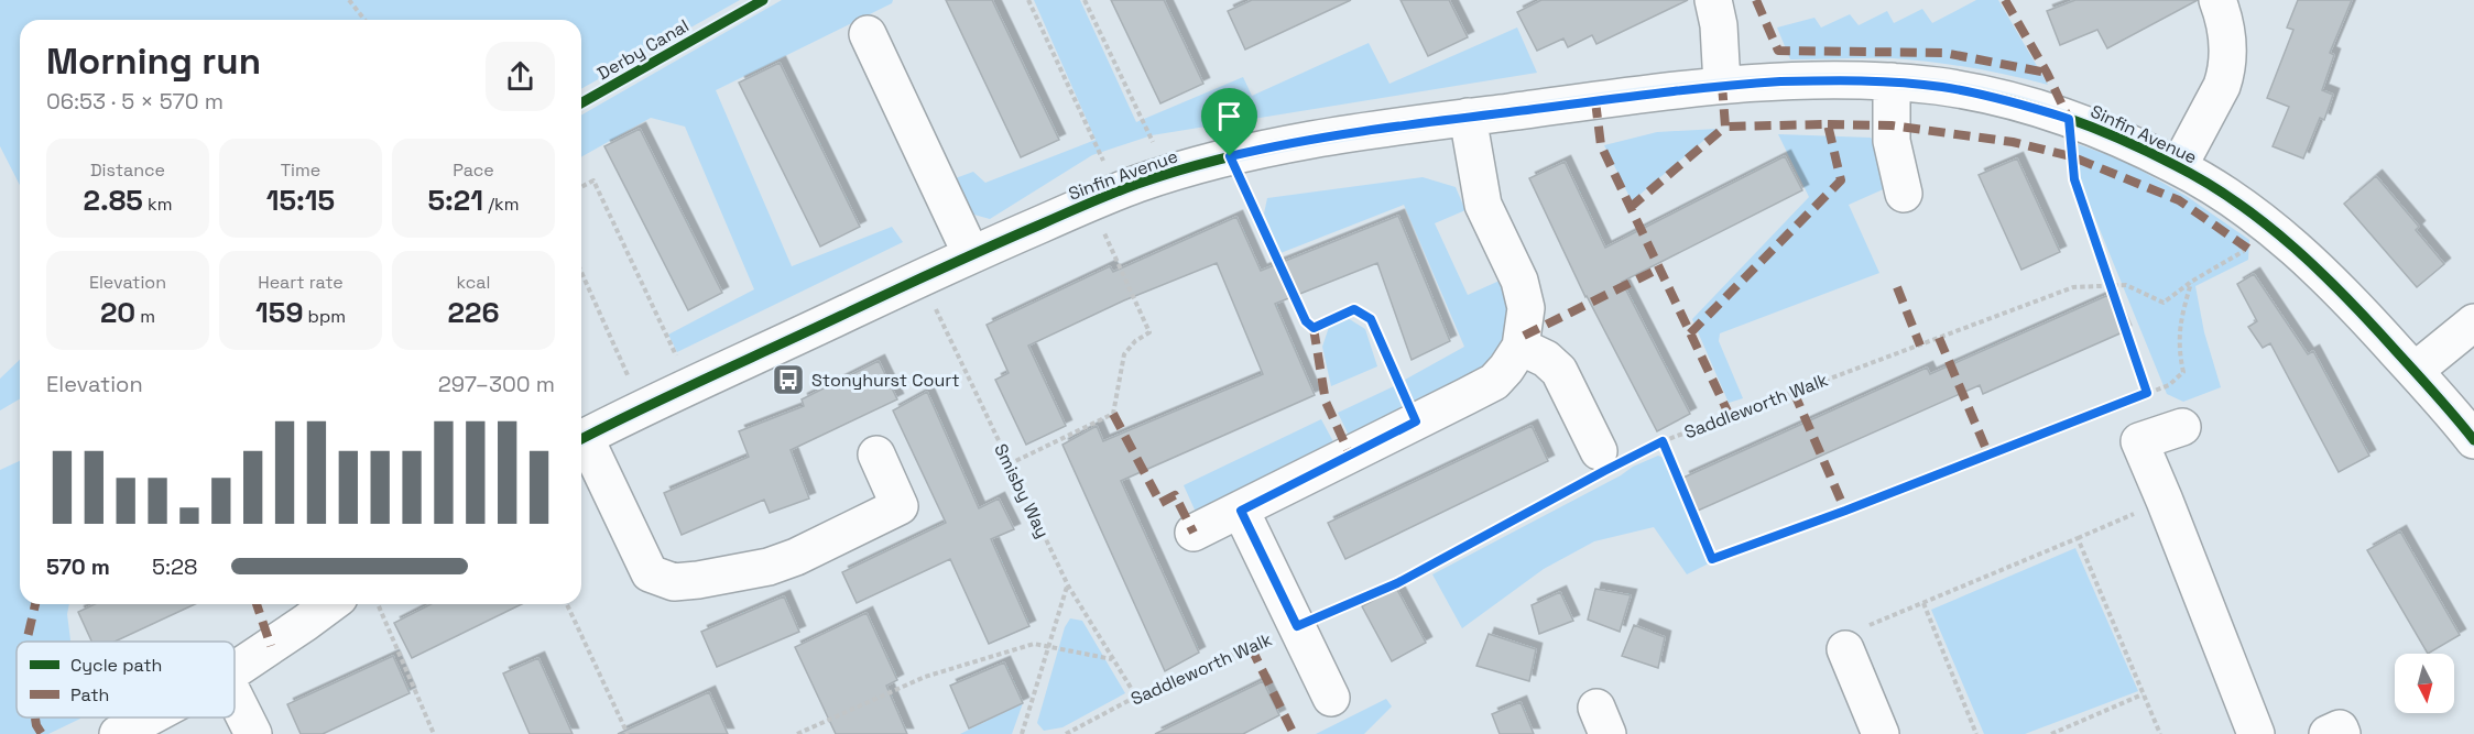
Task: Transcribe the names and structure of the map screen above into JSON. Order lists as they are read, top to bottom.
{
  "streets": {
    "street": ["Sinfin Avenue"],
    "path": ["Saddleworth Walk", "Smisby Way"],
    "cycle path": ["Derby Canal"]
  },
  "crossings": [
    ["Sinfin Avenue", "Saddleworth Walk"],
    ["Sinfin Avenue", "Smisby Way"],
    ["Saddleworth Walk", "Smisby Way"]
  ],
  "places": {
    "bus stop": ["Stonyhurst Court"]
  },
  "legend": ["Cycle path", "Path"],
  "north": "bottom",
  "page": {
    "heading": ["Morning run", "06:53 · 5 × 570 m"],
    "stats": [
      ["Distance", "2.85 km"],
      ["Time", "15:15"],
      ["Pace", "5:21 /km"],
      ["Elevation", "20 m"],
      ["Heart rate", "159 bpm"],
      ["kcal", "226"]
    ],
    "chart": ["Elevation", "297–300 m"],
    "list": [
      {
        "name": "570 m",
        "note": "5:28"
      }
    ]
  }
}
